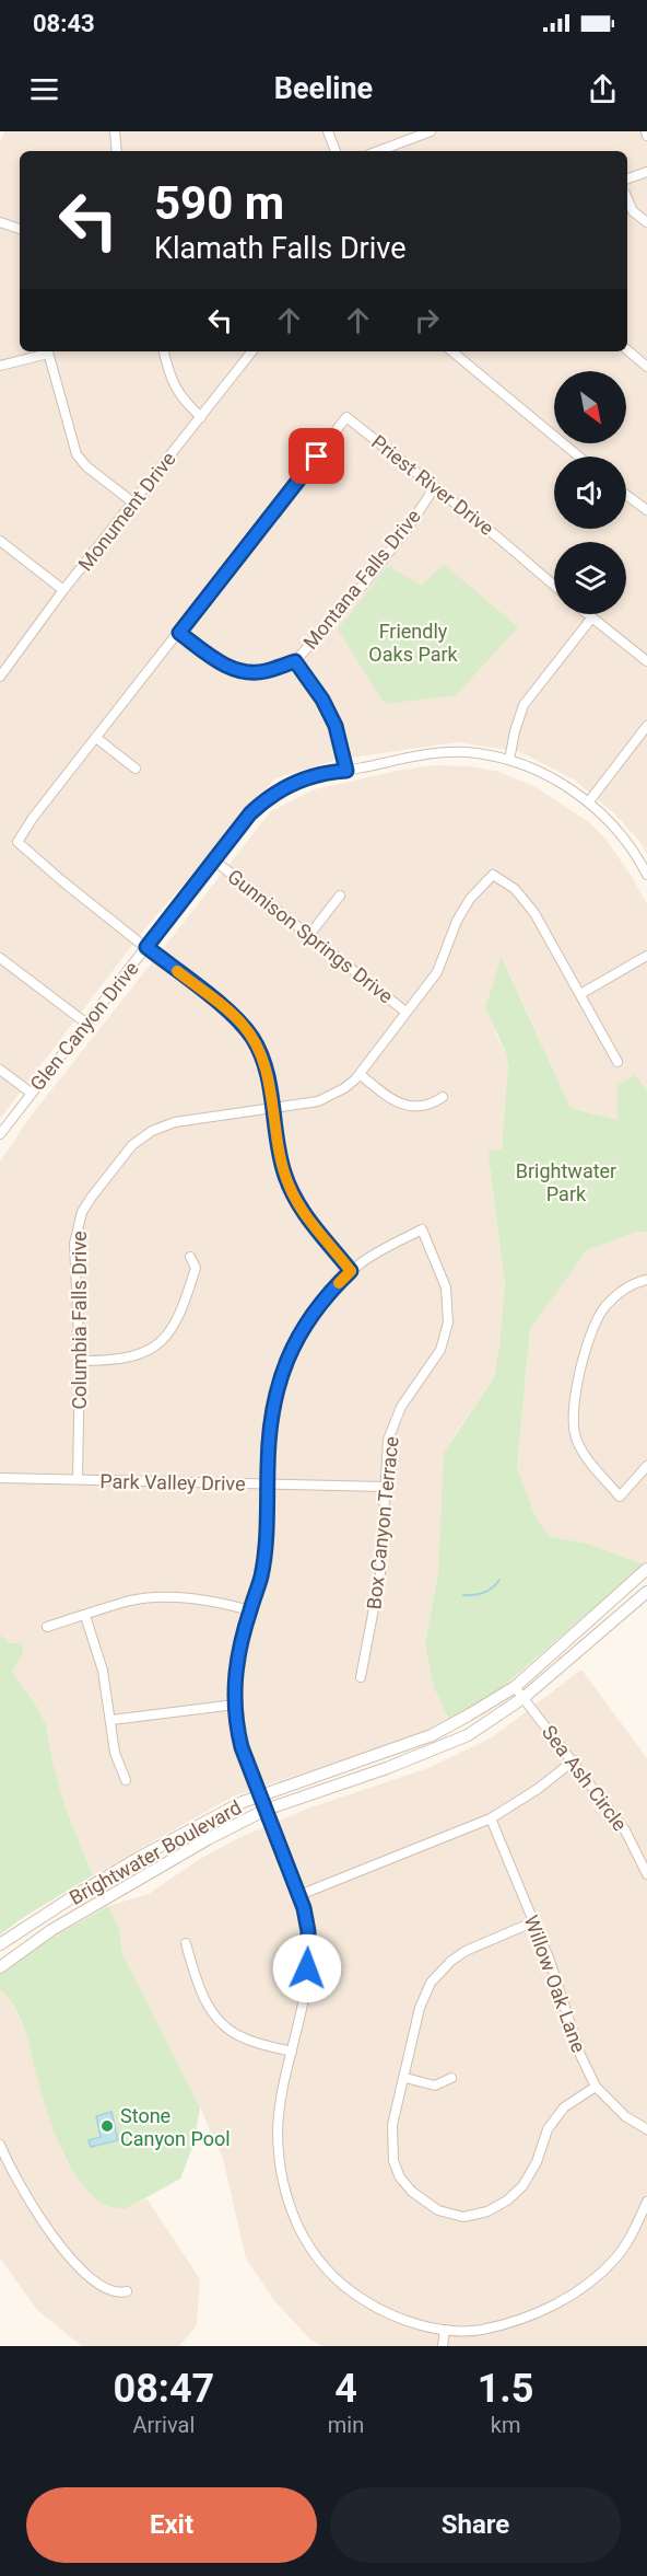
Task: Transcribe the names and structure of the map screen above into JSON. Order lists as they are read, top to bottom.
{
  "streets": {
    "street": [
      "Priest River Drive",
      "Monument Drive",
      "Montana Falls Drive",
      "Gunnison Springs Drive",
      "Glen Canyon Drive",
      "Columbia Falls Drive",
      "Park Valley Drive",
      "Box Canyon Terrace",
      "Sea Ash Circle",
      "Brightwater Boulevard",
      "Willow Oak Lane"
    ]
  },
  "crossings": [
    ["Priest River Drive", "Montana Falls Drive"],
    ["Priest River Drive", "Glen Canyon Drive"],
    ["Gunnison Springs Drive", "Glen Canyon Drive"],
    ["Gunnison Springs Drive", "Columbia Falls Drive"],
    ["Columbia Falls Drive", "Park Valley Drive"],
    ["Park Valley Drive", "Box Canyon Terrace"],
    ["Sea Ash Circle", "Brightwater Boulevard"]
  ],
  "parks": ["Friendly Oaks Park", "Brightwater Park"],
  "places": ["Stone Canyon Pool"],
  "north": "bottom right",
  "page": {
    "status": "08:43",
    "header": "Beeline",
    "turn": ["590 m", "Klamath Falls Drive"],
    "eta": [
      "08:47",
      "Arrival",
      "4",
      "min",
      "1.5",
      "km"
    ],
    "buttons": ["Exit", "Share"]
  }
}
